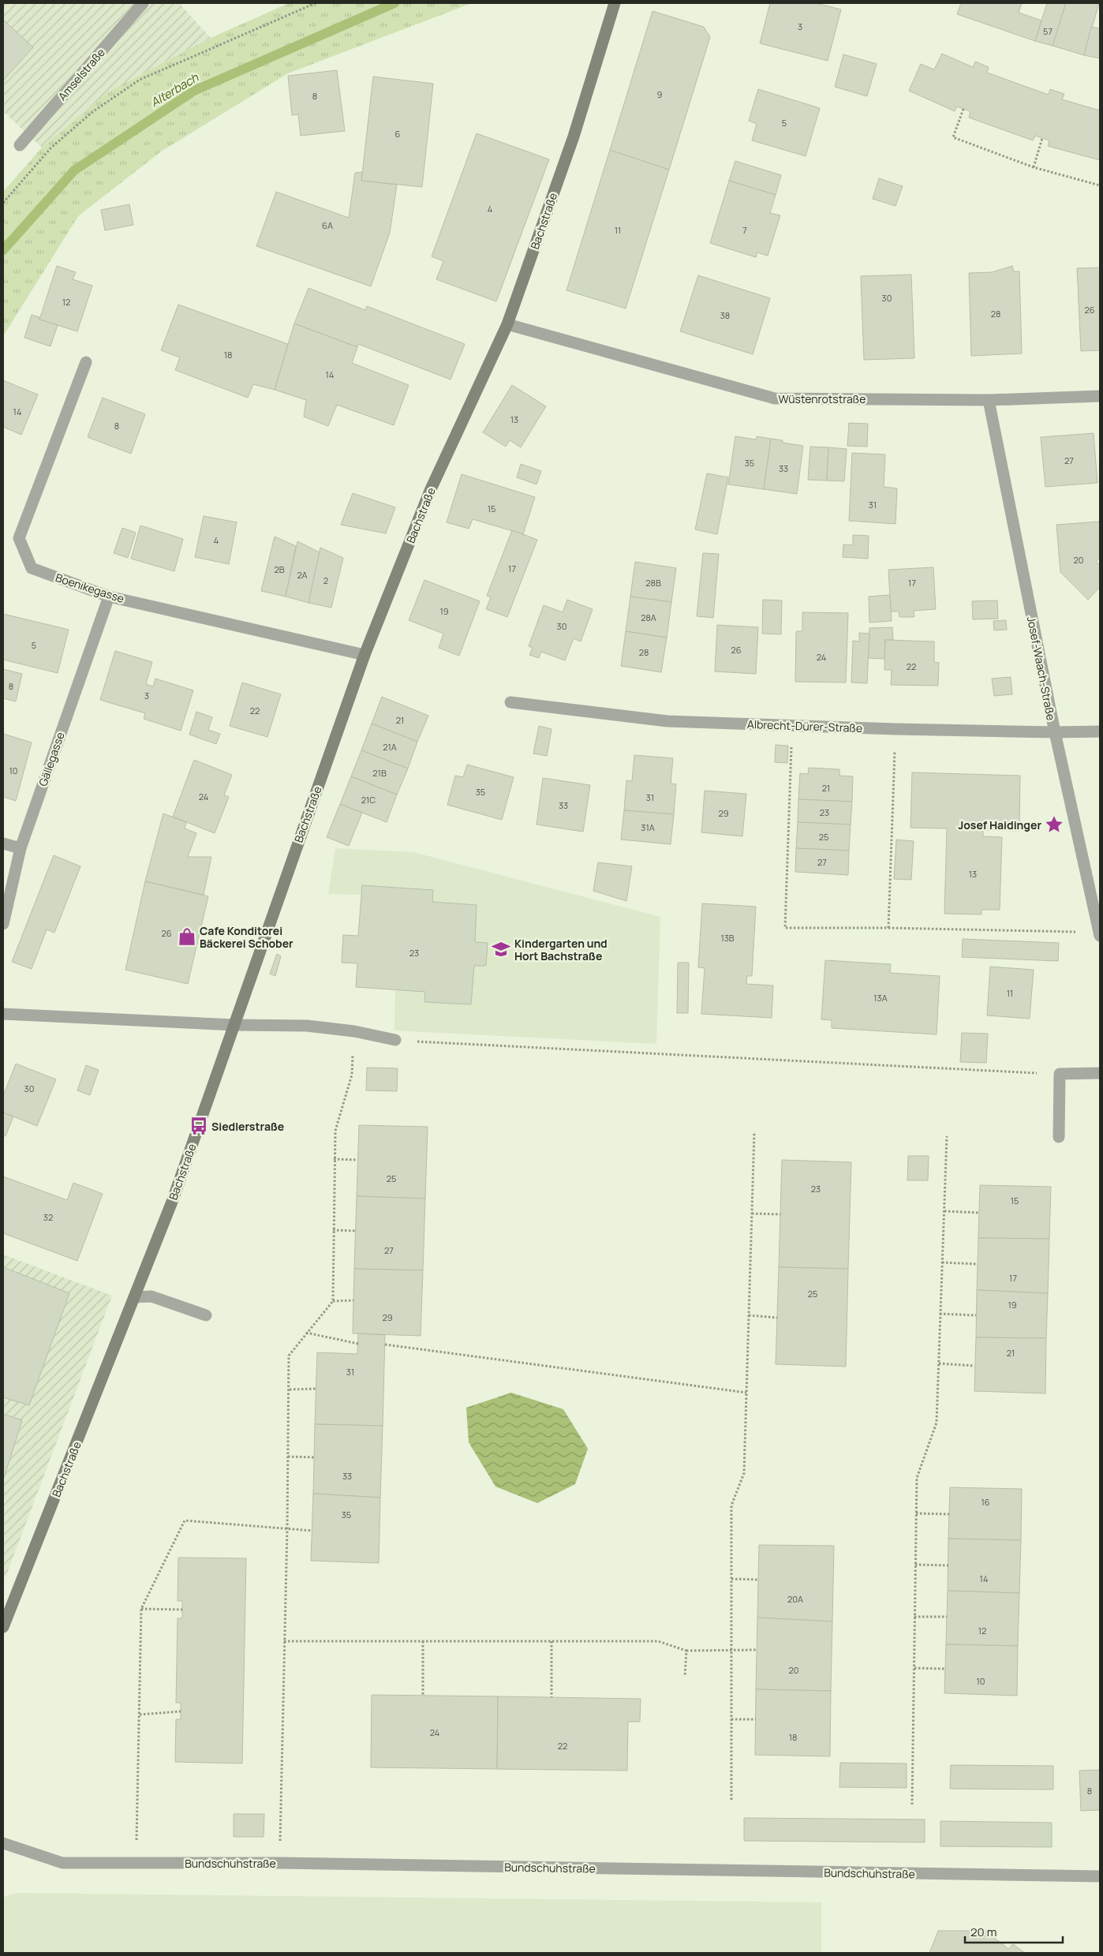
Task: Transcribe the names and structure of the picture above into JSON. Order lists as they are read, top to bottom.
{
  "streets": {
    "street": [
      "Amselstraße",
      "Bachstraße",
      "Wüstenrotstraße",
      "Boenikegasse",
      "Josef-Waach-Straße",
      "Albrecht-Dürer-Straße",
      "Gällegasse",
      "Bundschuhstraße"
    ]
  },
  "crossings": [
    ["Bachstraße", "Wüstenrotstraße"],
    ["Bachstraße", "Boenikegasse"],
    ["Wüstenrotstraße", "Josef-Waach-Straße"],
    ["Boenikegasse", "Gällegasse"],
    ["Josef-Waach-Straße", "Albrecht-Dürer-Straße"]
  ],
  "water": ["Alterbach"],
  "places": {
    "place": ["Josef Haidinger"],
    "shop": ["Cafe Konditorei Bäckerei Schober"],
    "school or university": ["Kindergarten und Hort Bachstraße"],
    "bus stop": ["Siedlerstraße"]
  },
  "house_numbers": [
    "3",
    "57",
    "9",
    "8",
    "5",
    "6",
    "4",
    "6A",
    "11",
    "7",
    "30",
    "12",
    "26",
    "28",
    "38",
    "18",
    "14",
    "14",
    "13",
    "8",
    "27",
    "35",
    "33",
    "31",
    "15",
    "4",
    "20",
    "17",
    "2B",
    "2A",
    "2",
    "28B",
    "17",
    "19",
    "28A",
    "30",
    "5",
    "26",
    "28",
    "24",
    "22",
    "8",
    "3",
    "22",
    "21",
    "21A",
    "10",
    "21B",
    "21",
    "35",
    "24",
    "31",
    "21C",
    "33",
    "23",
    "29",
    "31A",
    "25",
    "27",
    "13",
    "26",
    "13B",
    "23",
    "11",
    "13A",
    "30",
    "25",
    "23",
    "15",
    "32",
    "27",
    "17",
    "25",
    "19",
    "29",
    "21",
    "31",
    "33",
    "16",
    "35",
    "14",
    "20A",
    "12",
    "20",
    "10",
    "24",
    "18",
    "22",
    "8"
  ],
  "scale_bar": "20 m"
}
